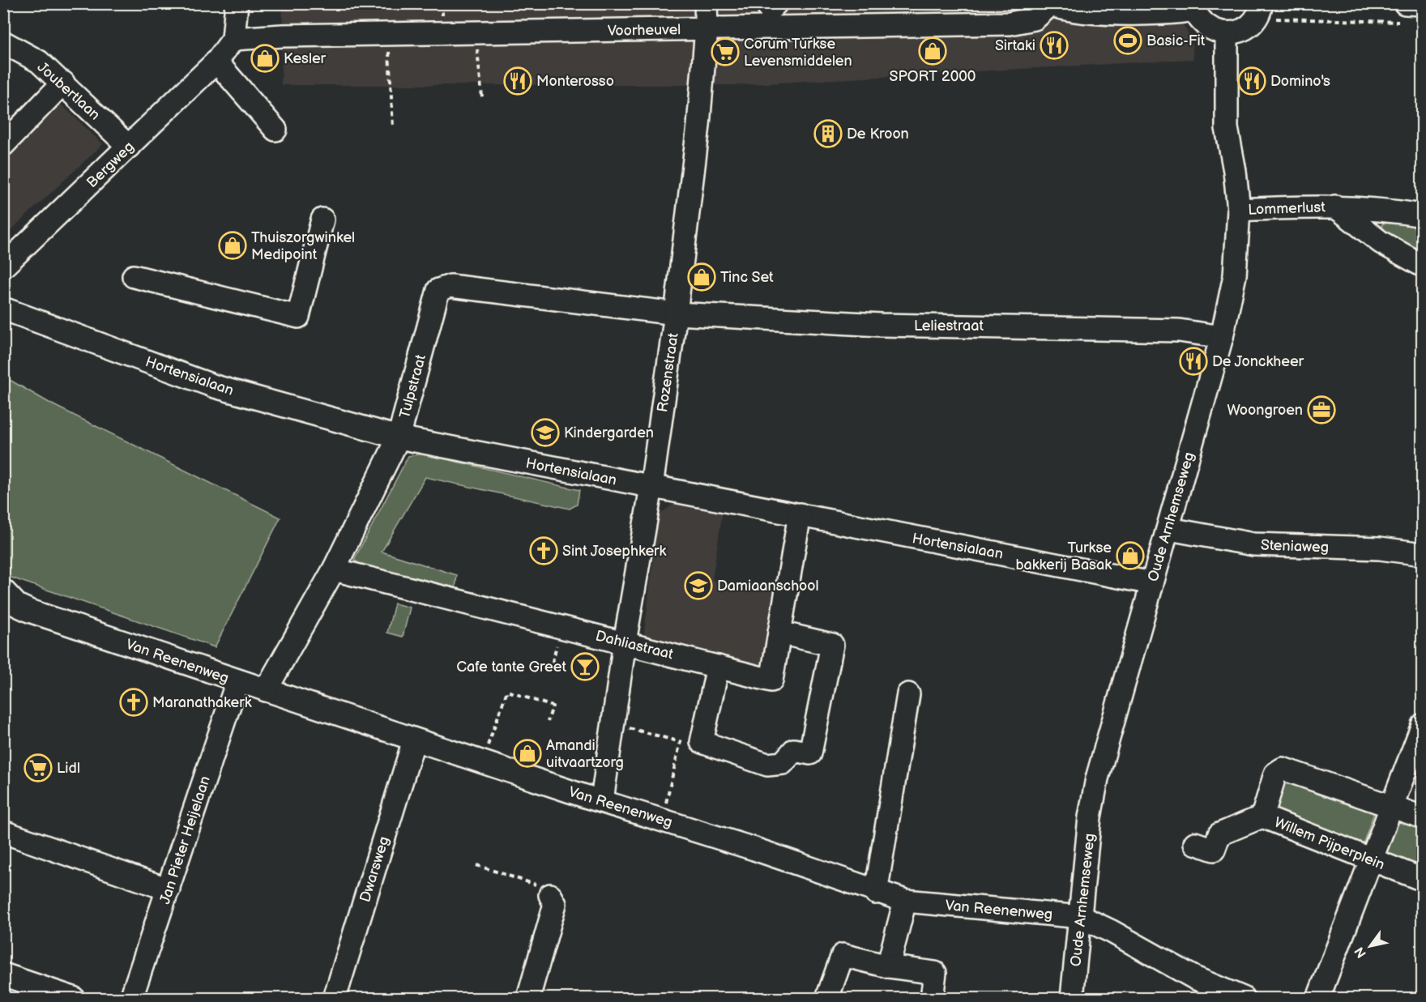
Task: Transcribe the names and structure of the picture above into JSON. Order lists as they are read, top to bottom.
{
  "streets": {
    "street": [
      "Voorheuvel",
      "Joubertlaan",
      "Bergweg",
      "Lommerlust",
      "Leliestraat",
      "Rozenstraat",
      "Hortensialaan",
      "Tulpstraat",
      "Oude Arnhemseweg",
      "Steniaweg",
      "Dahliastraat",
      "Van Reenenweg",
      "Jan Pieter Heijelaan",
      "Willem Pijperplein",
      "Dwarsweg"
    ]
  },
  "crossings": [
    ["Voorheuvel", "Bergweg"],
    ["Voorheuvel", "Rozenstraat"],
    ["Joubertlaan", "Bergweg"],
    ["Lommerlust", "Oude Arnhemseweg"],
    ["Leliestraat", "Rozenstraat"],
    ["Leliestraat", "Tulpstraat"],
    ["Leliestraat", "Oude Arnhemseweg"],
    ["Rozenstraat", "Hortensialaan"],
    ["Rozenstraat", "Tulpstraat"],
    ["Rozenstraat", "Dahliastraat"],
    ["Rozenstraat", "Van Reenenweg"],
    ["Hortensialaan", "Tulpstraat"],
    ["Hortensialaan", "Oude Arnhemseweg"],
    ["Hortensialaan", "Dahliastraat"],
    ["Tulpstraat", "Dahliastraat"],
    ["Tulpstraat", "Van Reenenweg"],
    ["Oude Arnhemseweg", "Steniaweg"],
    ["Oude Arnhemseweg", "Van Reenenweg"],
    ["Van Reenenweg", "Jan Pieter Heijelaan"],
    ["Van Reenenweg", "Dwarsweg"]
  ],
  "places": {
    "sports": ["Basic-Fit"],
    "restaurant": [
      "Sirtaki",
      "Monterosso",
      "Domino's",
      "De Jonckheer"
    ],
    "shop": [
      "SPORT 2000",
      "Kesler",
      "Thuiszorgwinkel Medipoint",
      "Tinc Set",
      "Turkse bakkerij Basak",
      "Amandi uitvaartzorg"
    ],
    "supermarket": ["Corum Turkse Levensmiddelen", "Lidl"],
    "building": ["De Kroon"],
    "office": ["Woongroen"],
    "school or university": ["Kindergarden", "Damiaanschool"],
    "church": ["Sint Josephkerk", "Maranathakerk"],
    "bar": ["Cafe tante Greet"]
  },
  "north": "bottom left"
}
